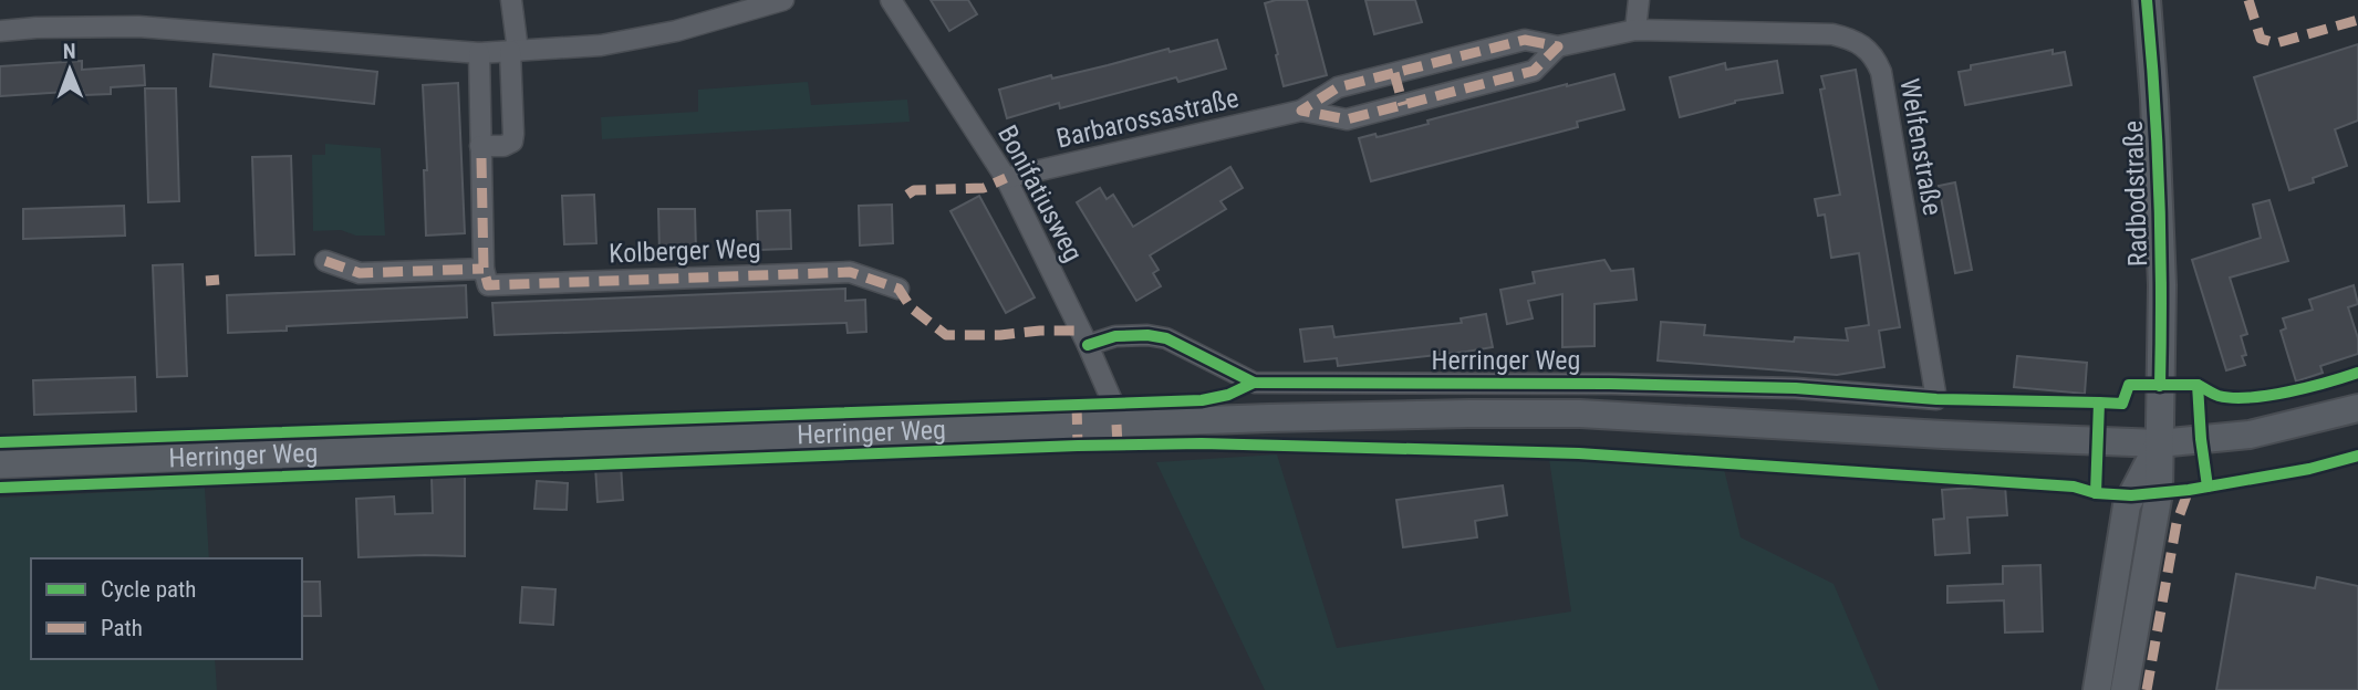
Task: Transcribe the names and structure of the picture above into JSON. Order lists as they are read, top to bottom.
{
  "streets": {
    "main road": ["Radbodstraße", "Herringer Weg"],
    "street": [
      "Barbarossastraße",
      "Welfenstraße",
      "Bonifatiusweg",
      "Kolberger Weg"
    ]
  },
  "crossings": [
    ["Barbarossastraße", "Welfenstraße"],
    ["Barbarossastraße", "Bonifatiusweg"],
    ["Welfenstraße", "Herringer Weg"],
    ["Bonifatiusweg", "Herringer Weg"],
    ["Radbodstraße", "Herringer Weg"]
  ],
  "legend": ["Cycle path", "Path"],
  "north": "top"
}
